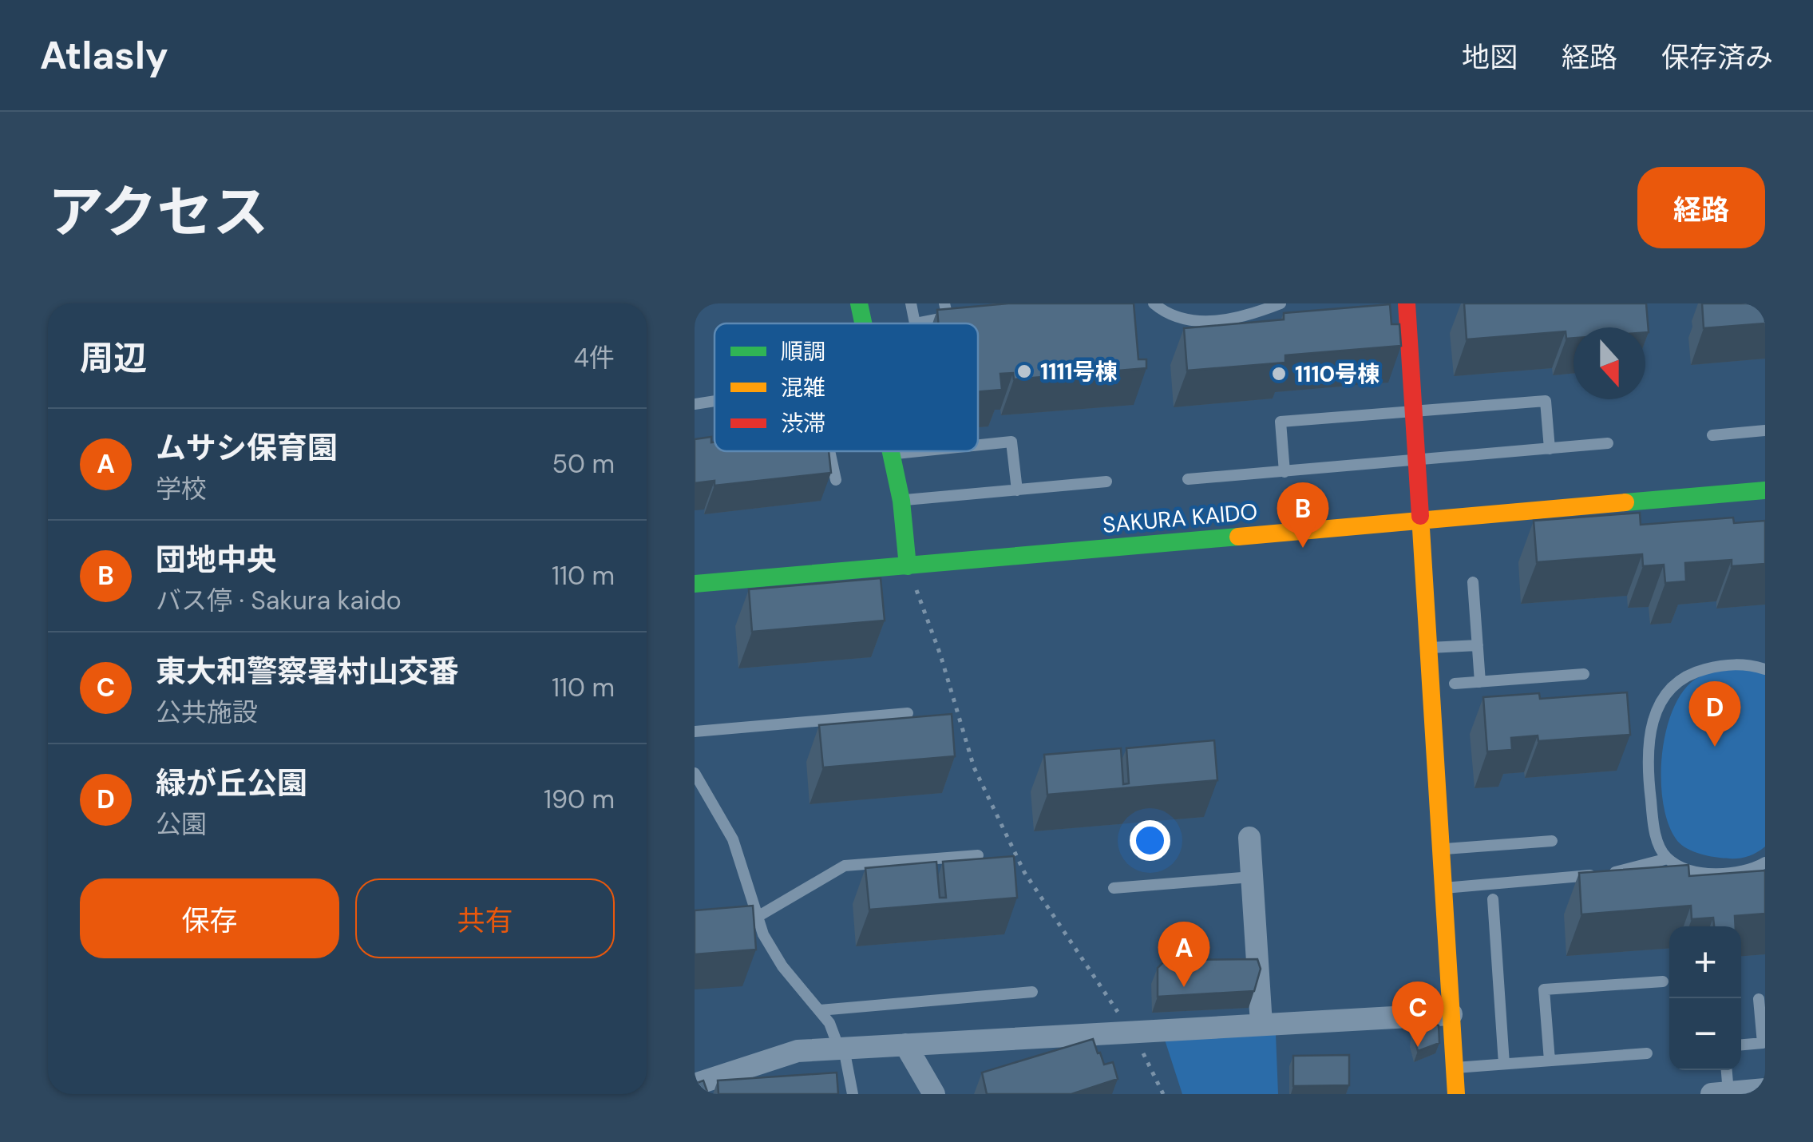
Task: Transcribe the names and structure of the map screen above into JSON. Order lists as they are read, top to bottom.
{
  "streets": {
    "street": ["SAKURA KAIDO"]
  },
  "places": ["1111号棟", "1110号棟"],
  "legend": ["順調", "混雑", "渋滞"],
  "north": "bottom",
  "page": {
    "header": "Atlasly",
    "nav": ["地図", "経路", "保存済み"],
    "title": "アクセス",
    "buttons": [
      "経路",
      ["保存", "共有"]
    ],
    "heading": ["周辺", "4件"],
    "list": [
      {
        "mark": "A",
        "name": "ムサシ保育園",
        "note": "学校",
        "value": "50 m"
      },
      {
        "mark": "B",
        "name": "団地中央",
        "note": "バス停 · Sakura kaido",
        "value": "110 m"
      },
      {
        "mark": "C",
        "name": "東大和警察署村山交番",
        "note": "公共施設",
        "value": "110 m"
      },
      {
        "mark": "D",
        "name": "緑が丘公園",
        "note": "公園",
        "value": "190 m"
      }
    ],
    "pins": [
      "B",
      "D",
      "A",
      "C"
    ],
    "map_buttons": ["+", "−"]
  }
}
